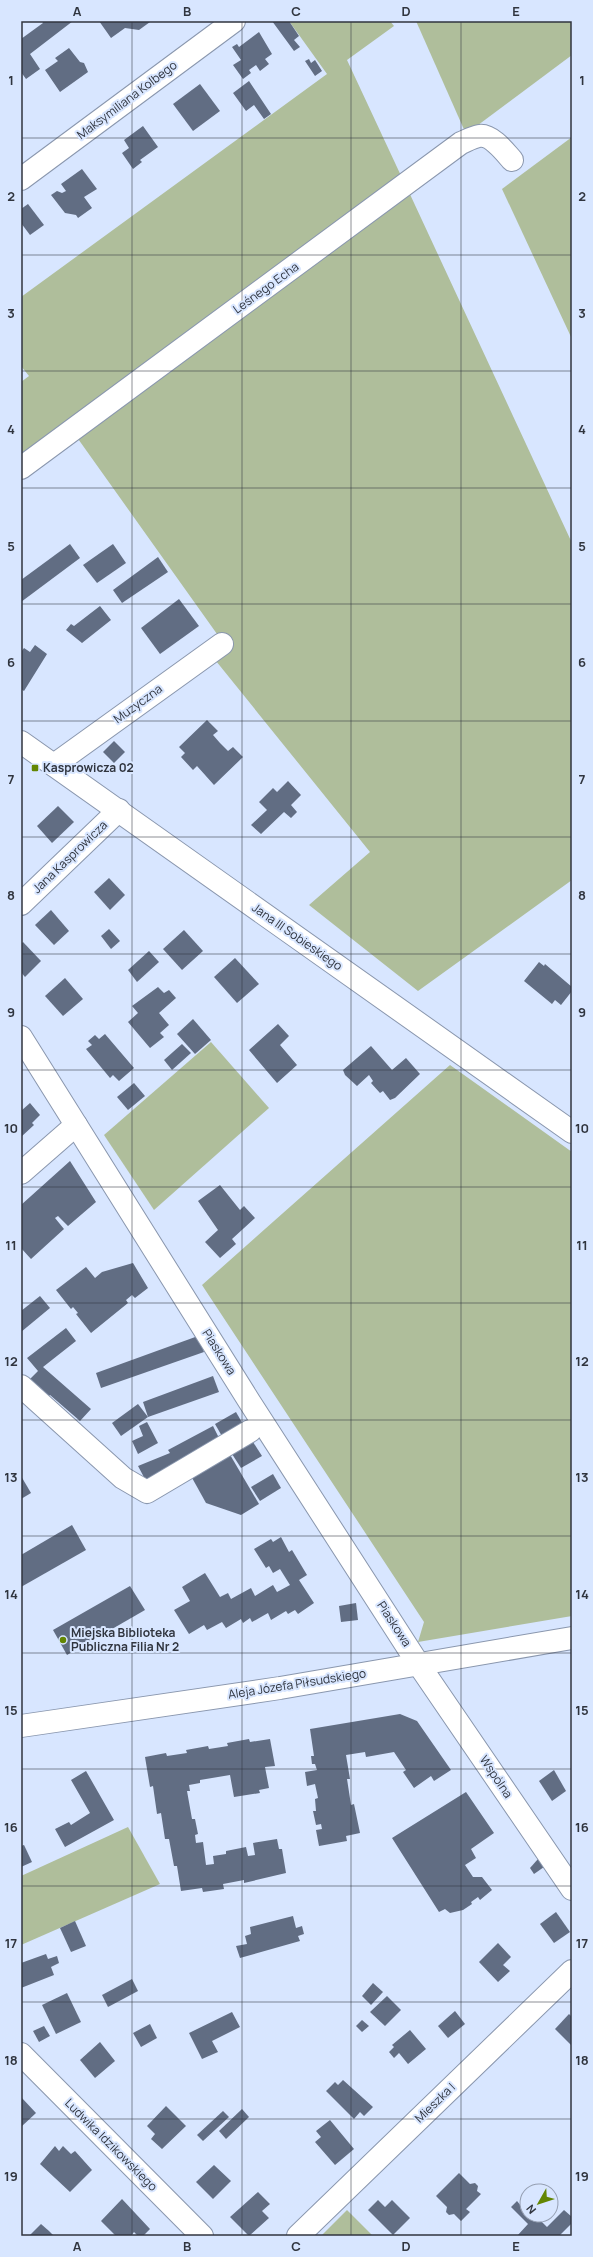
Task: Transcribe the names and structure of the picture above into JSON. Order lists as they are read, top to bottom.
{
  "streets": {
    "street": [
      "Maksymiliana Kolbego",
      "Leśnego Echa",
      "Muzyczna",
      "Jana Kasprowicza",
      "Jana III Sobieskiego",
      "Piaskowa",
      "Aleja Józefa Piłsudskiego",
      "Wspólna",
      "Mieszka I",
      "Ludwika Idzikowskiego"
    ]
  },
  "crossings": [
    ["Muzyczna", "Jana III Sobieskiego"],
    ["Jana Kasprowicza", "Jana III Sobieskiego"],
    ["Piaskowa", "Aleja Józefa Piłsudskiego"],
    ["Piaskowa", "Wspólna"],
    ["Aleja Józefa Piłsudskiego", "Wspólna"]
  ],
  "places": {
    "transit": ["Kasprowicza 02"],
    "other": ["Miejska Biblioteka Publiczna Filia Nr 2"]
  },
  "north": "bottom left",
  "grid": {
    "columns": [
      "A",
      "B",
      "C",
      "D",
      "E"
    ],
    "rows": [
      "1",
      "2",
      "3",
      "4",
      "5",
      "6",
      "7",
      "8",
      "9",
      "10",
      "11",
      "12",
      "13",
      "14",
      "15",
      "16",
      "17",
      "18",
      "19"
    ]
  }
}
